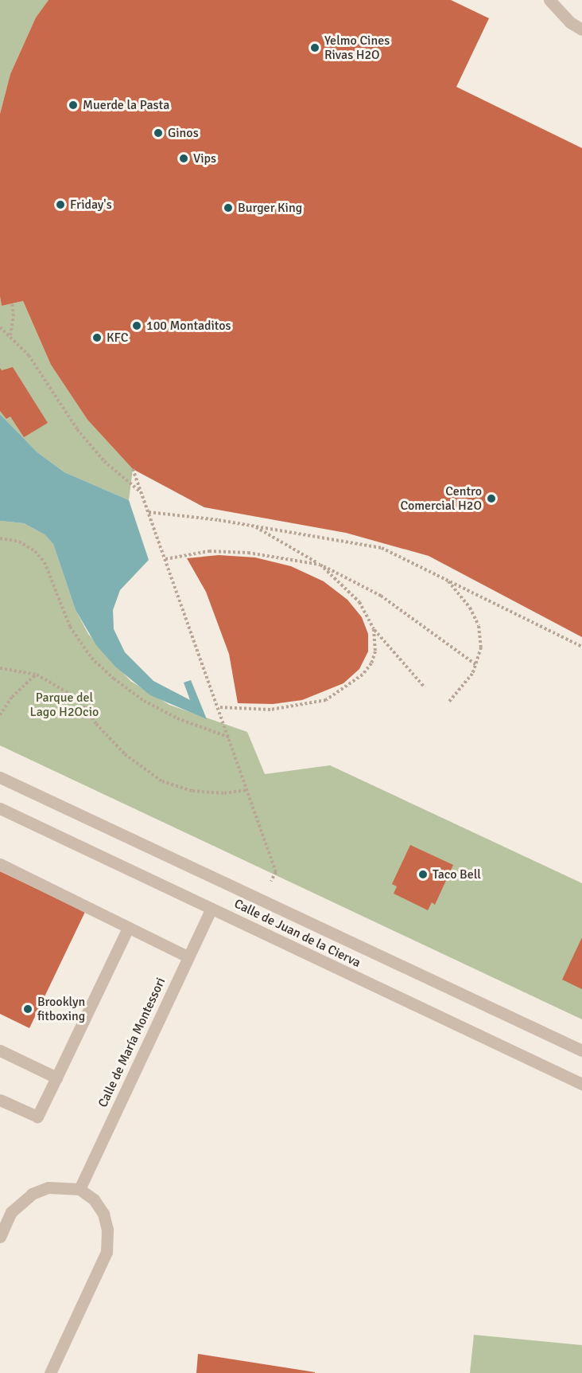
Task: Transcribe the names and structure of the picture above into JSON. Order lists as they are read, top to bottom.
{
  "streets": {
    "street": ["Calle de Juan de la Cierva", "Calle de María Montessori"]
  },
  "crossings": [
    ["Calle de Juan de la Cierva", "Calle de María Montessori"]
  ],
  "parks": ["Parque del Lago H2Ocio"],
  "places": [
    "Yelmo Cines Rivas H2O",
    "Muerde la Pasta",
    "Ginos",
    "Vips",
    "Friday's",
    "Burger King",
    "100 Montaditos",
    "KFC",
    "Centro Comercial H2O",
    "Taco Bell",
    "Brooklyn fitboxing"
  ]
}
